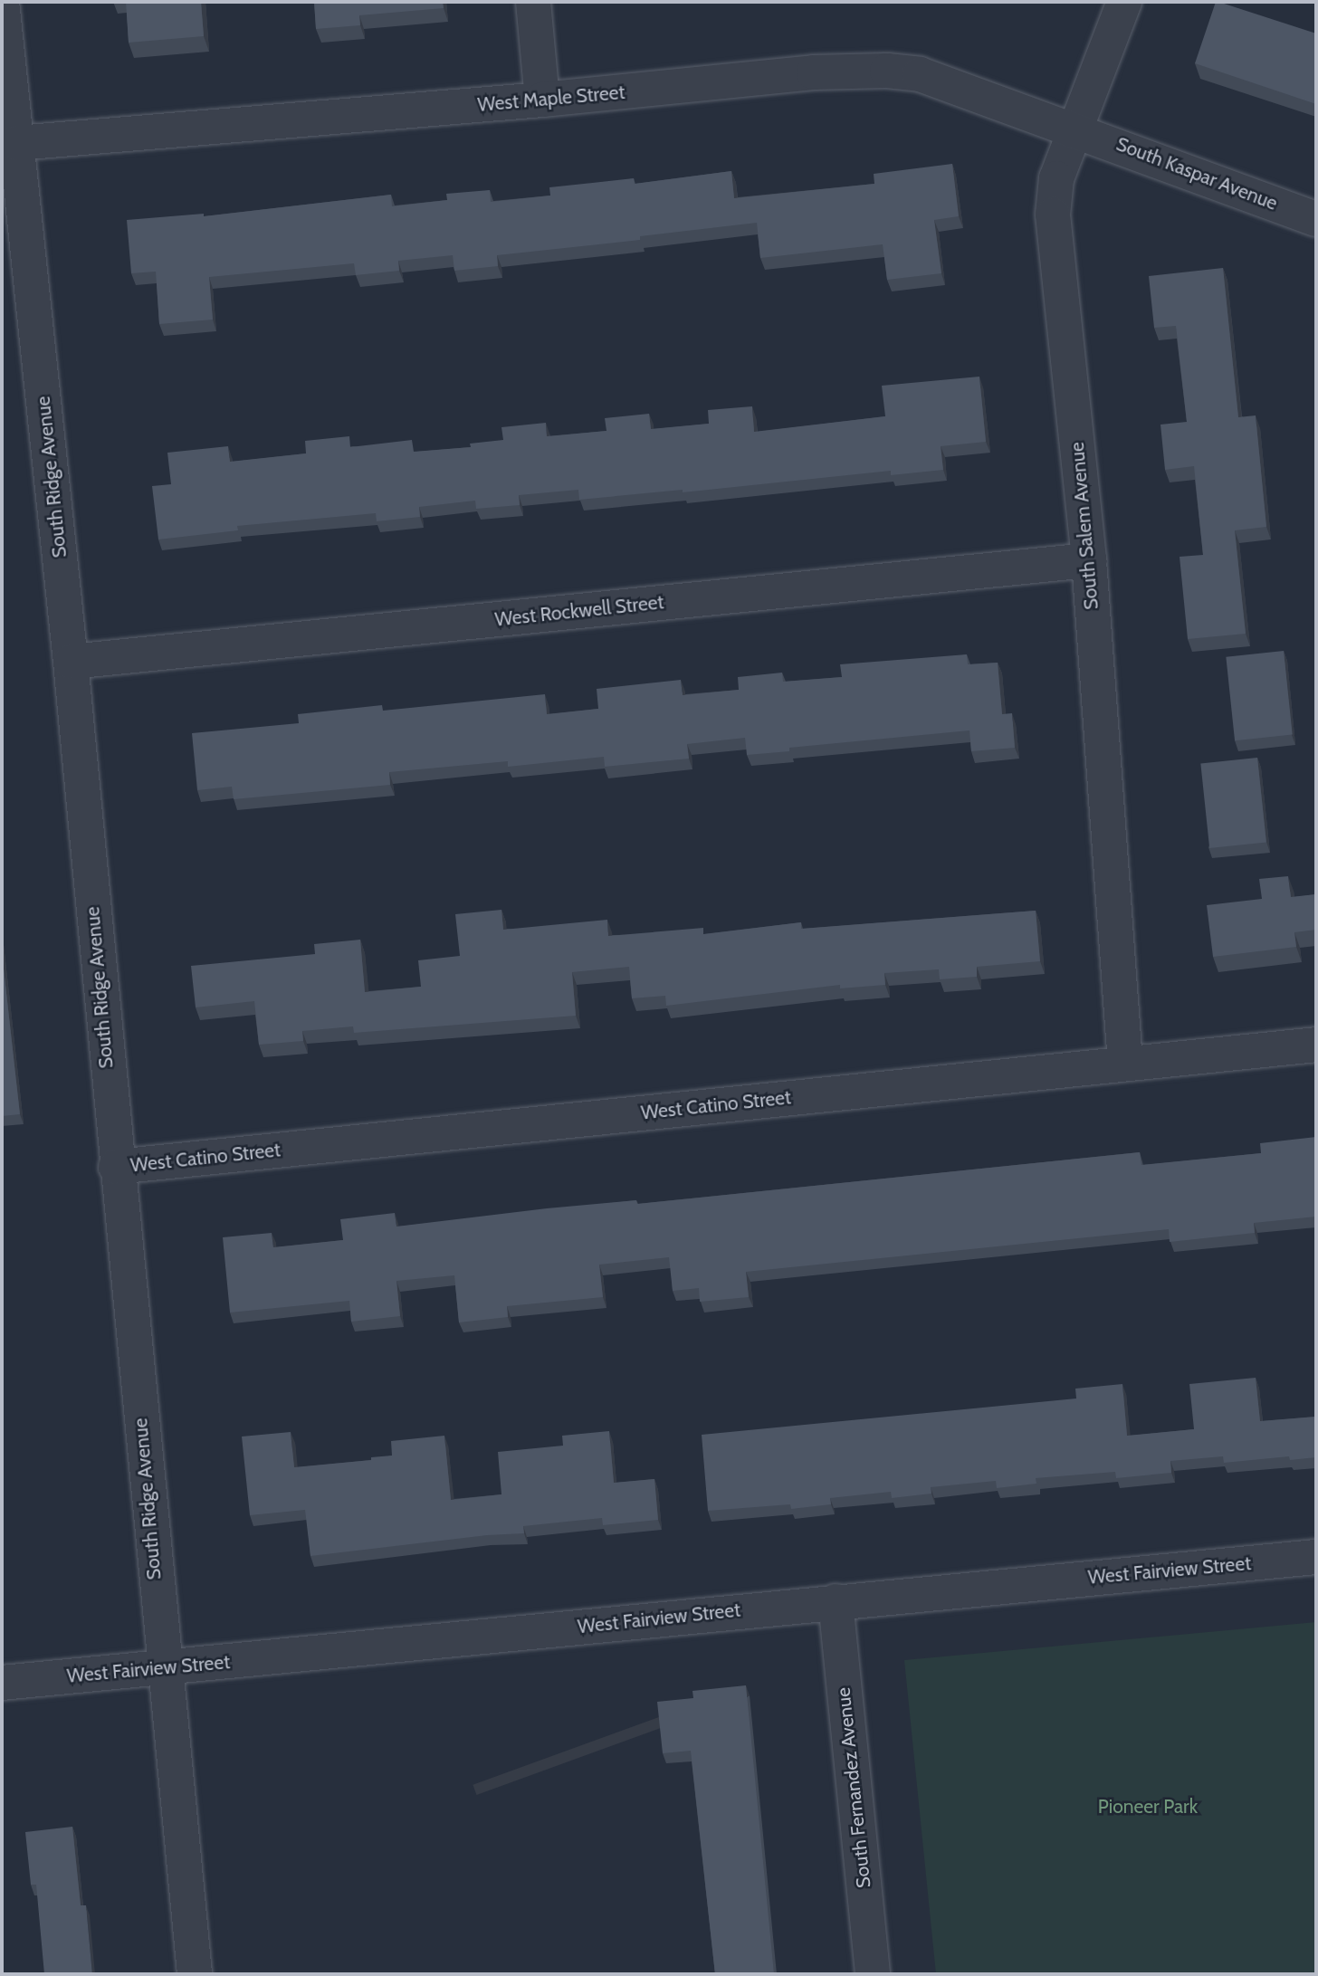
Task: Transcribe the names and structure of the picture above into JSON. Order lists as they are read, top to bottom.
{
  "streets": {
    "street": [
      "West Maple Street",
      "South Kaspar Avenue",
      "South Ridge Avenue",
      "South Salem Avenue",
      "West Rockwell Street",
      "West Catino Street",
      "West Fairview Street",
      "South Fernandez Avenue"
    ]
  },
  "crossings": [
    ["West Maple Street", "South Kaspar Avenue"],
    ["West Maple Street", "South Ridge Avenue"],
    ["West Maple Street", "South Salem Avenue"],
    ["South Kaspar Avenue", "South Salem Avenue"],
    ["South Ridge Avenue", "West Rockwell Street"],
    ["South Ridge Avenue", "West Catino Street"],
    ["South Ridge Avenue", "West Fairview Street"],
    ["South Salem Avenue", "West Rockwell Street"],
    ["South Salem Avenue", "West Catino Street"],
    ["West Fairview Street", "South Fernandez Avenue"]
  ],
  "parks": ["Pioneer Park"]
}
